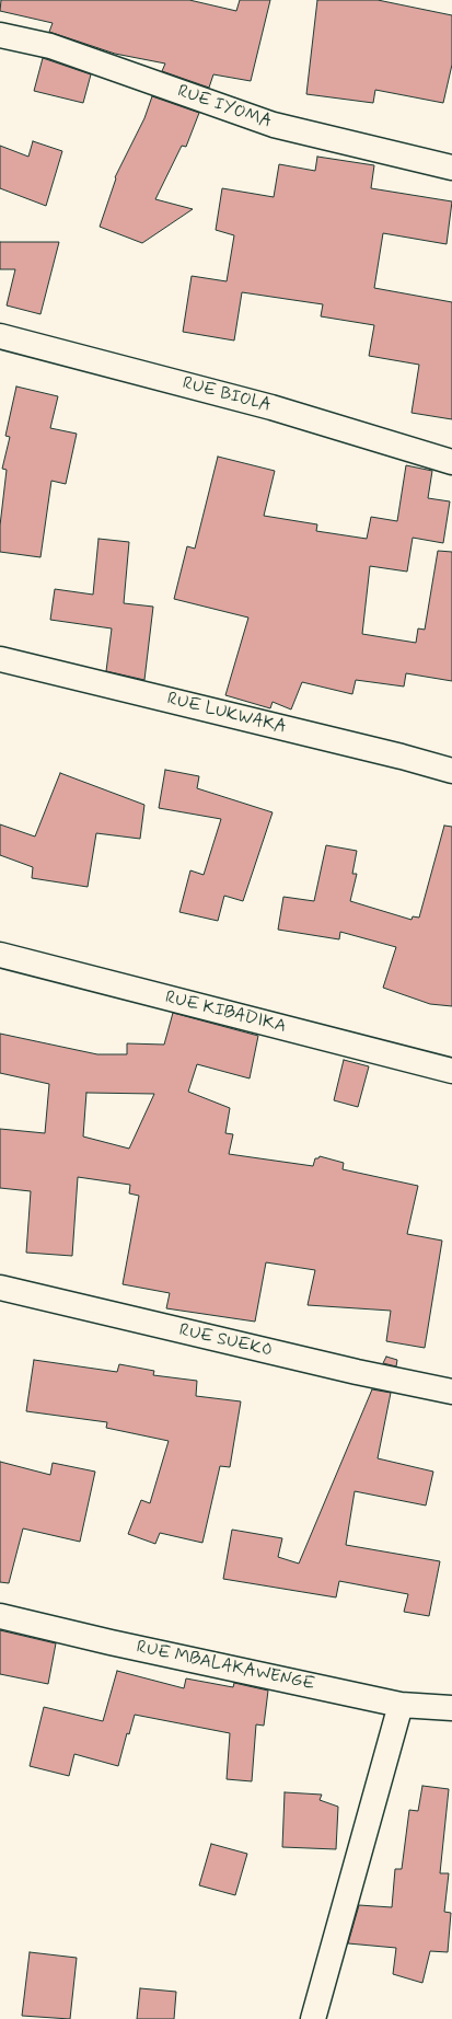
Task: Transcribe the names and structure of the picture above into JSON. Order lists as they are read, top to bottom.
{
  "streets": {
    "street": [
      "RUE IYOMA",
      "RUE BIOLA",
      "RUE LUKWAKA",
      "RUE KIBADIKA",
      "RUE SUEKO",
      "RUE MBALAKAWENGE"
    ]
  }
}
